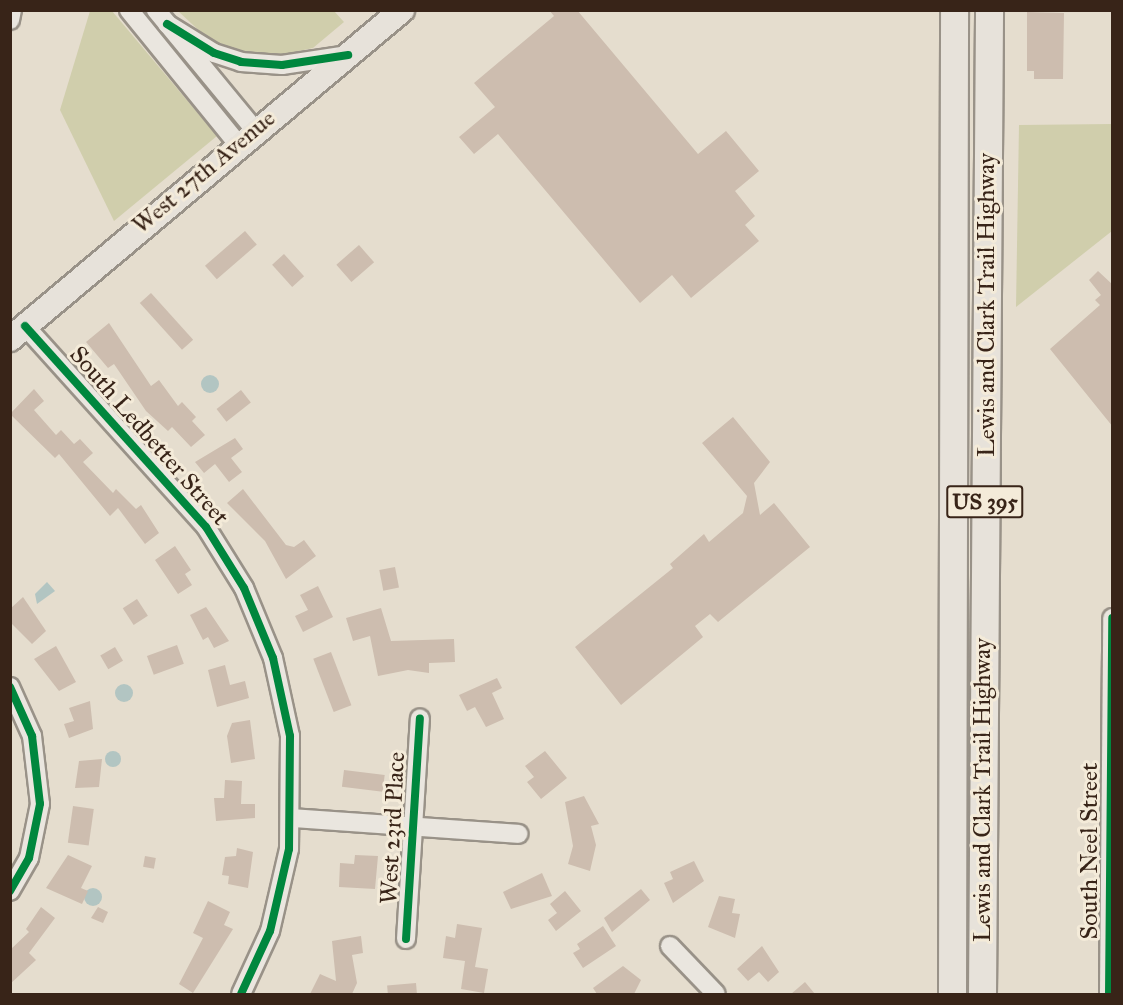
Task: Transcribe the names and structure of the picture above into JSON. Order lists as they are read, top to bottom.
{
  "streets": {
    "highway": ["Lewis and Clark Trail Highway", "US 395"],
    "main road": ["West 27th Avenue"],
    "street": ["South Ledbetter Street", "West 23rd Place", "South Neel Street"]
  },
  "crossings": [
    ["West 27th Avenue", "South Ledbetter Street"]
  ]
}
